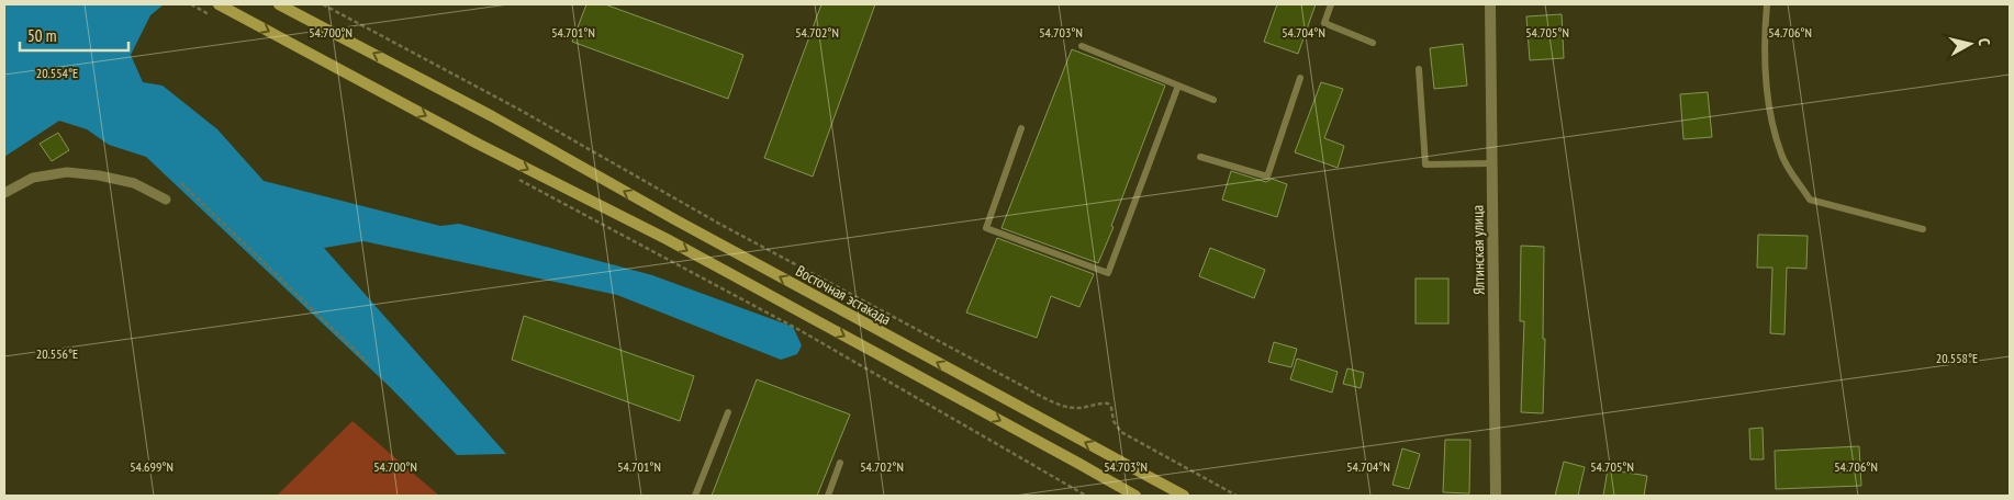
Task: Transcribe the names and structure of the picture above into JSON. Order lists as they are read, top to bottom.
{
  "streets": {
    "main road": ["Восточная эстакада"],
    "street": ["Ялтинская улица"]
  },
  "scale_bar": "50 m",
  "north": "right",
  "coordinates": [
    "54.700°N",
    "54.701°N",
    "54.702°N",
    "54.703°N",
    "54.704°N",
    "54.705°N",
    "54.706°N",
    "20.554°E",
    "20.556°E",
    "20.558°E",
    "54.699°N"
  ]
}
